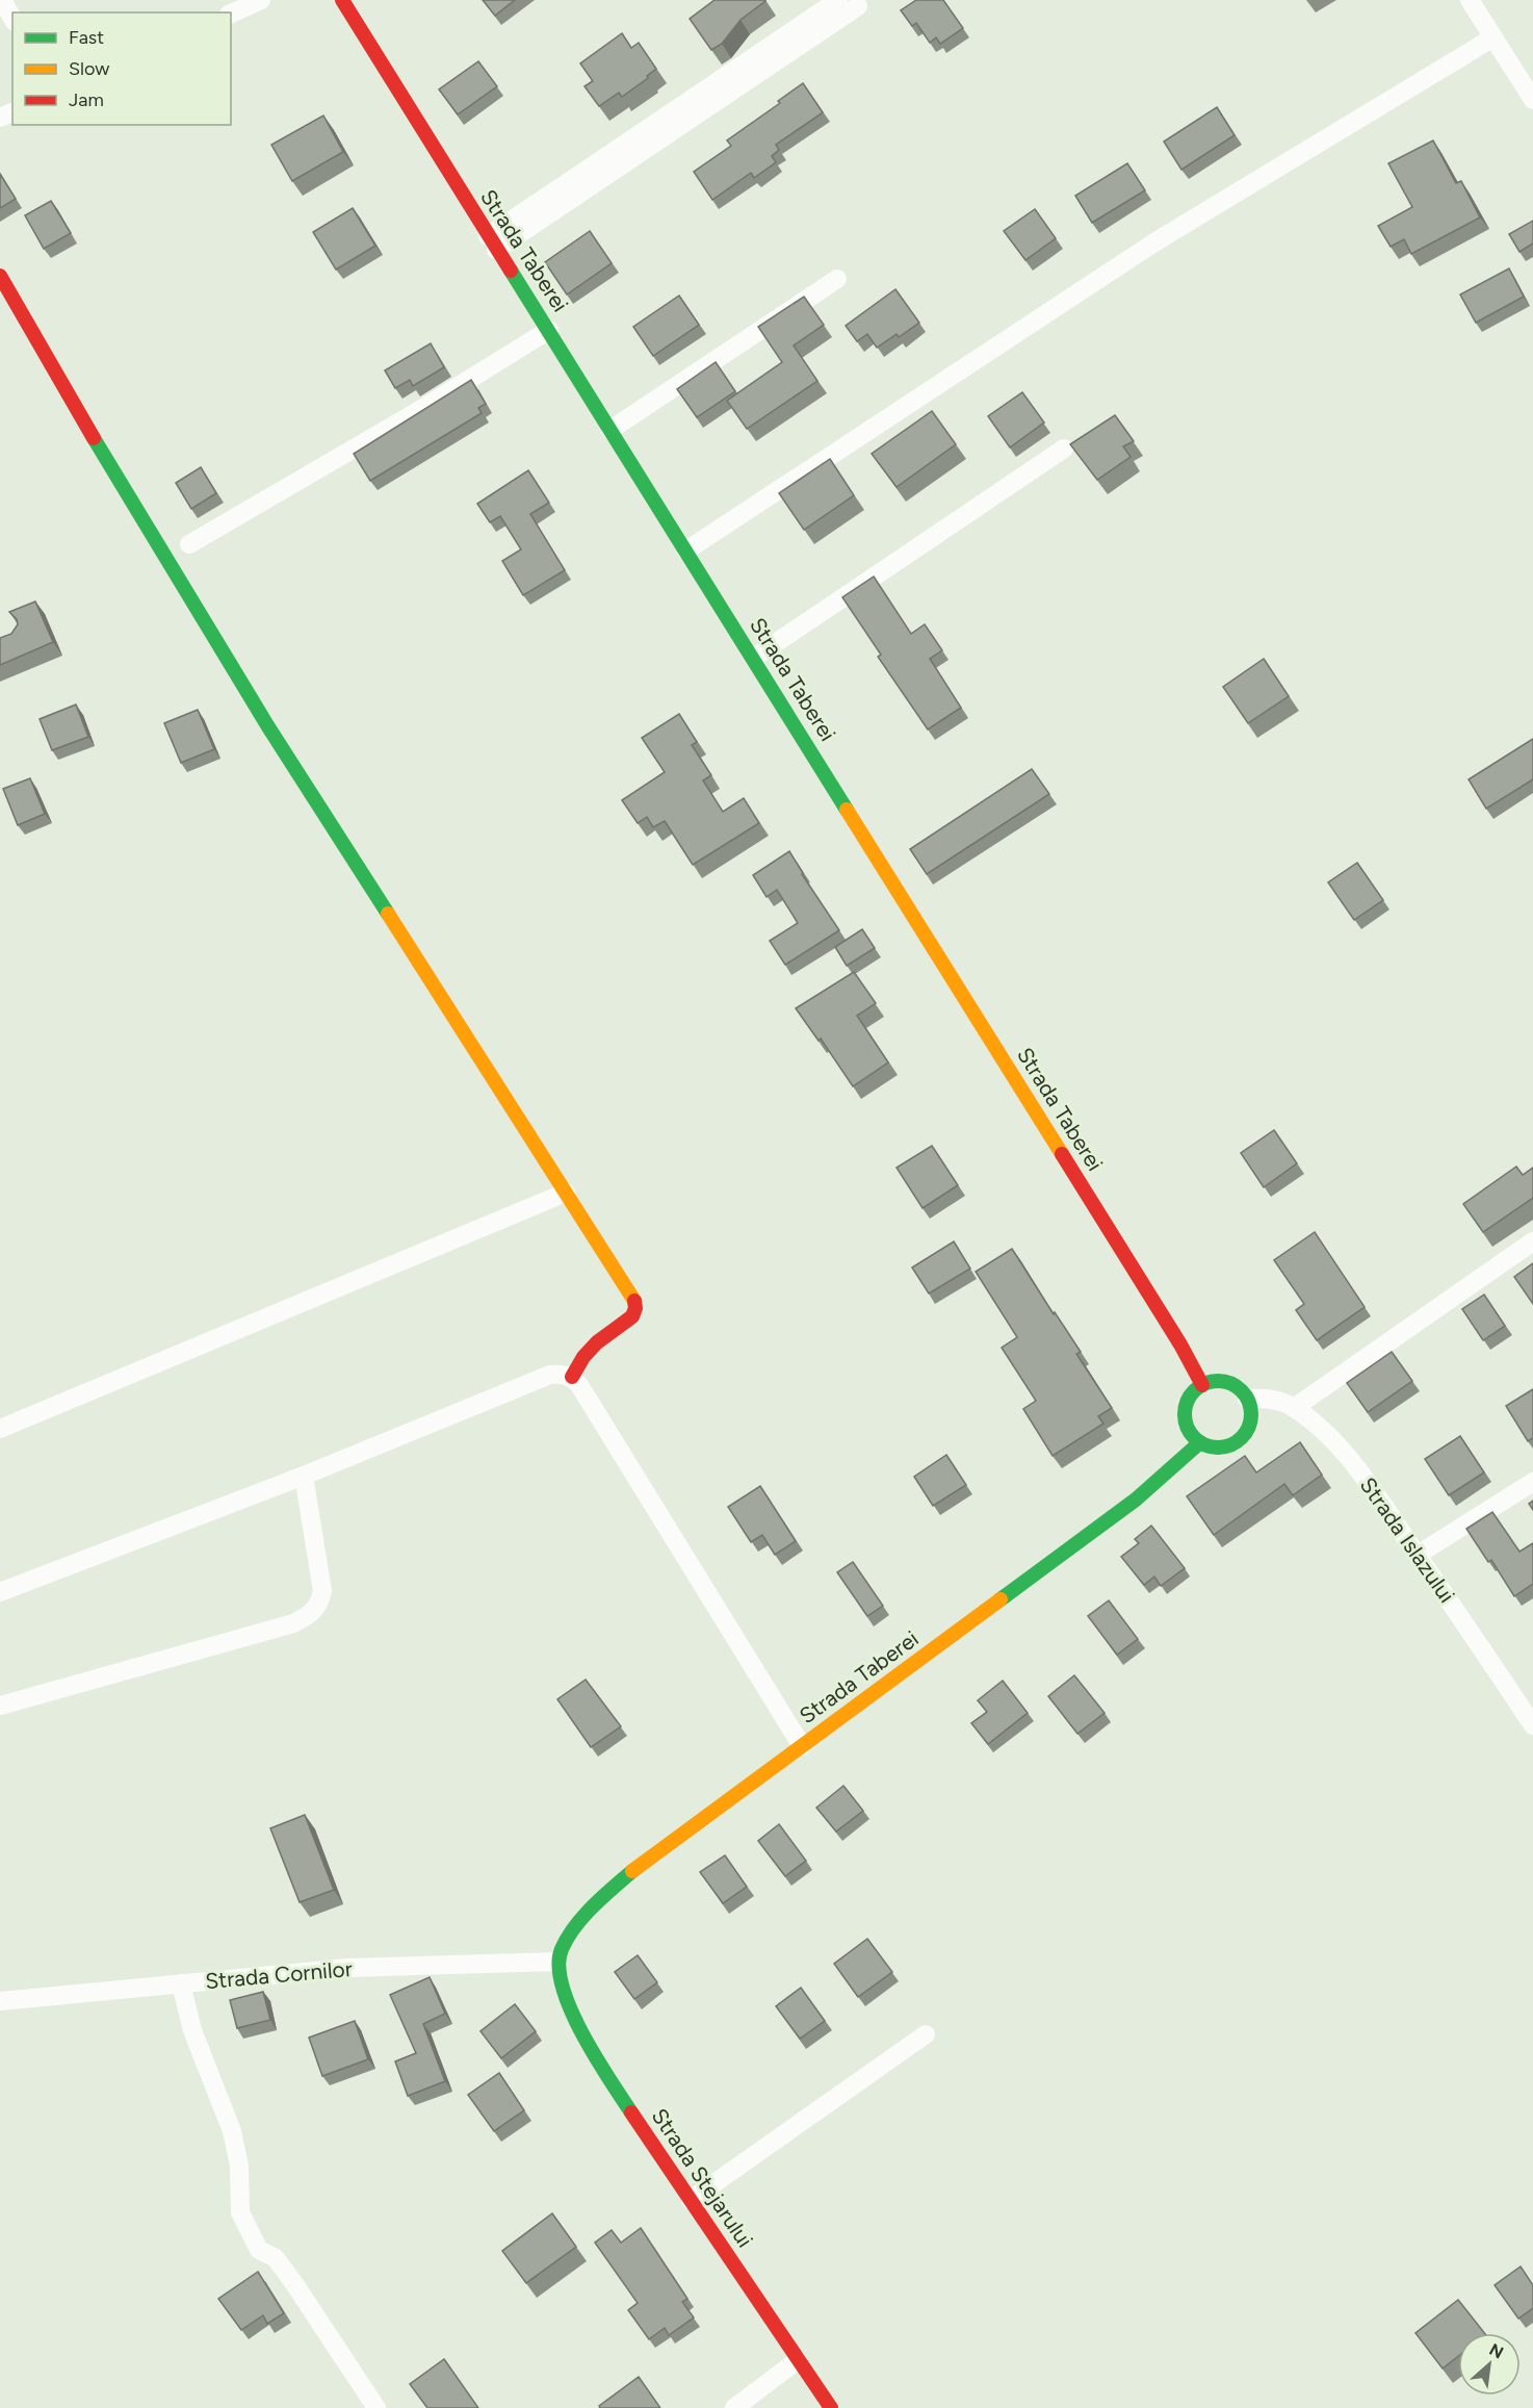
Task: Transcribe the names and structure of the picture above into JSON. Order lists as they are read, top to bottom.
{
  "streets": {
    "street": [
      "Strada Taberei",
      "Strada Islazului",
      "Strada Cornilor",
      "Strada Stejarului"
    ]
  },
  "crossings": [
    ["Strada Taberei", "Strada Islazului"],
    ["Strada Taberei", "Strada Cornilor"],
    ["Strada Taberei", "Strada Stejarului"],
    ["Strada Cornilor", "Strada Stejarului"]
  ],
  "legend": ["Fast", "Slow", "Jam"],
  "north": "top right"
}
